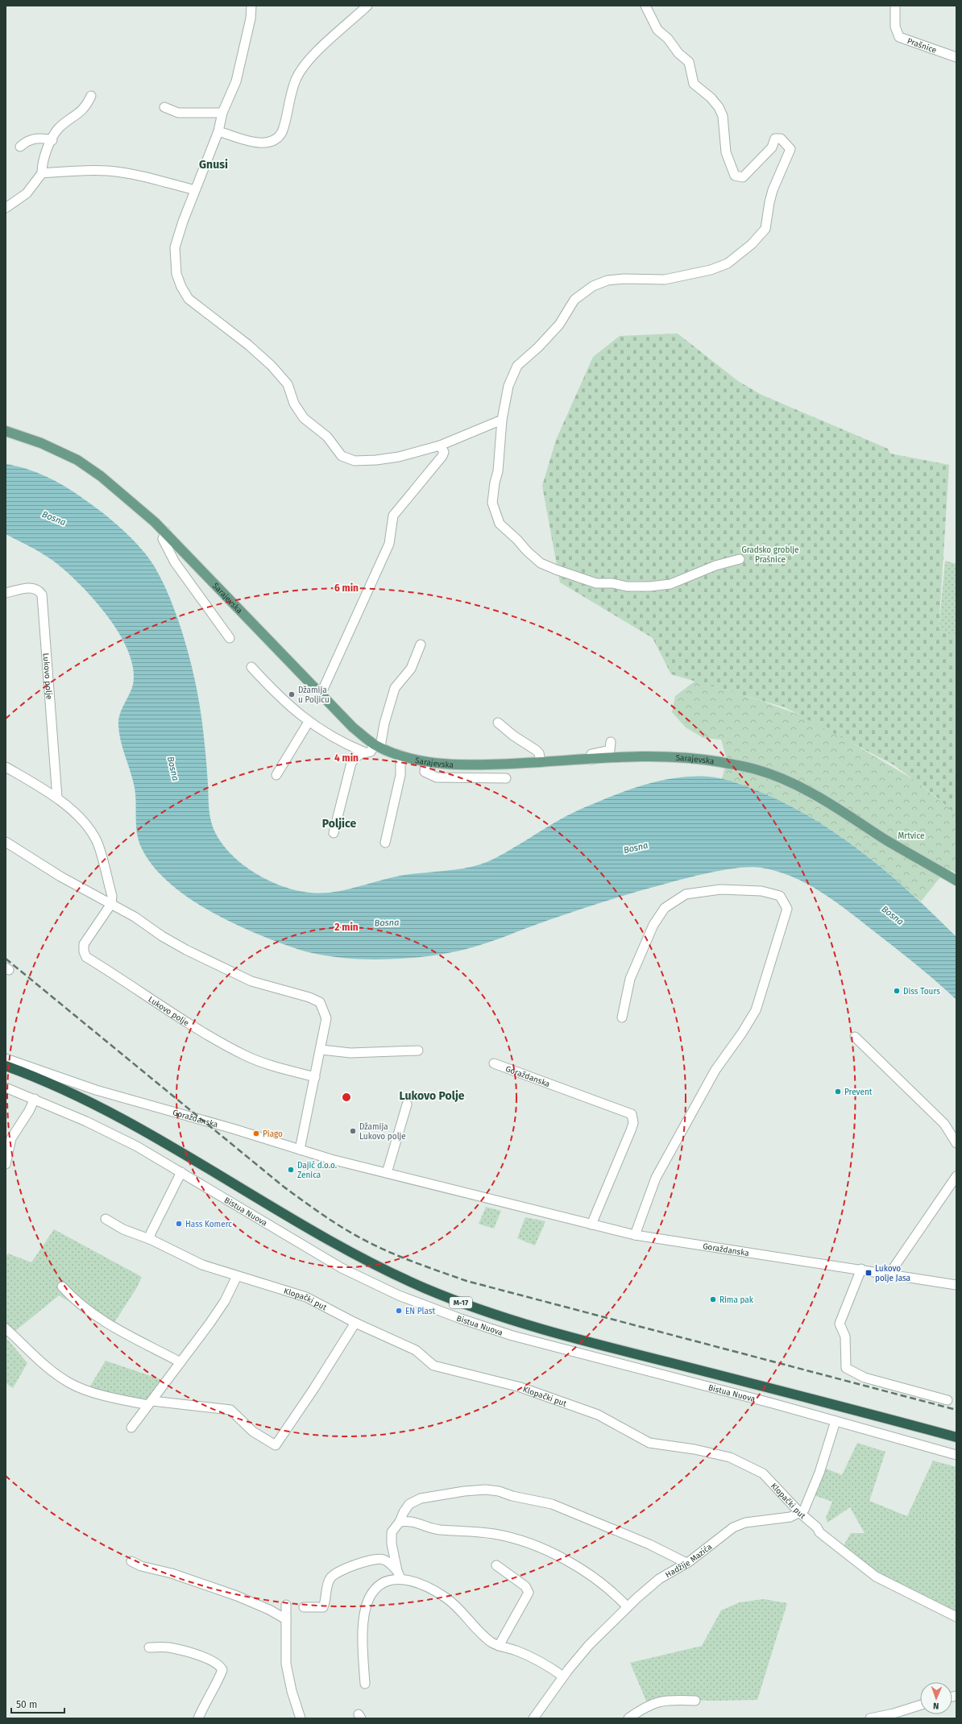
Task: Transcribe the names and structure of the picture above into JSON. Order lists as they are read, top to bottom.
{
  "streets": {
    "highway": ["M-17"],
    "main road": ["Sarajevska"],
    "street": [
      "Prašnice",
      "Lukovo polje",
      "Goraždanska",
      "Bistua Nuova",
      "Klopački put",
      "Hadžije Mazića"
    ]
  },
  "crossings": [
    ["Klopački put", "Hadžije Mazića"]
  ],
  "districts": ["Gnusi", "Poljice", "Lukovo Polje"],
  "water": ["Bosna"],
  "parks": ["Gradsko groblje Prašnice", "Mrtvice"],
  "places": {
    "other": [
      "Džamija u Poljicu",
      "Diss Tours",
      "Prevent",
      "Džamija Lukovo polje",
      "Piago",
      "Dajić d.o.o. Zenica",
      "Hass Komerc",
      "Rima pak",
      "EN Plast"
    ],
    "transit": ["Lukovo polje Jasa"]
  },
  "scale_bar": "50 m",
  "north": "bottom",
  "rings": ["6 min", "4 min", "2 min"]
}
